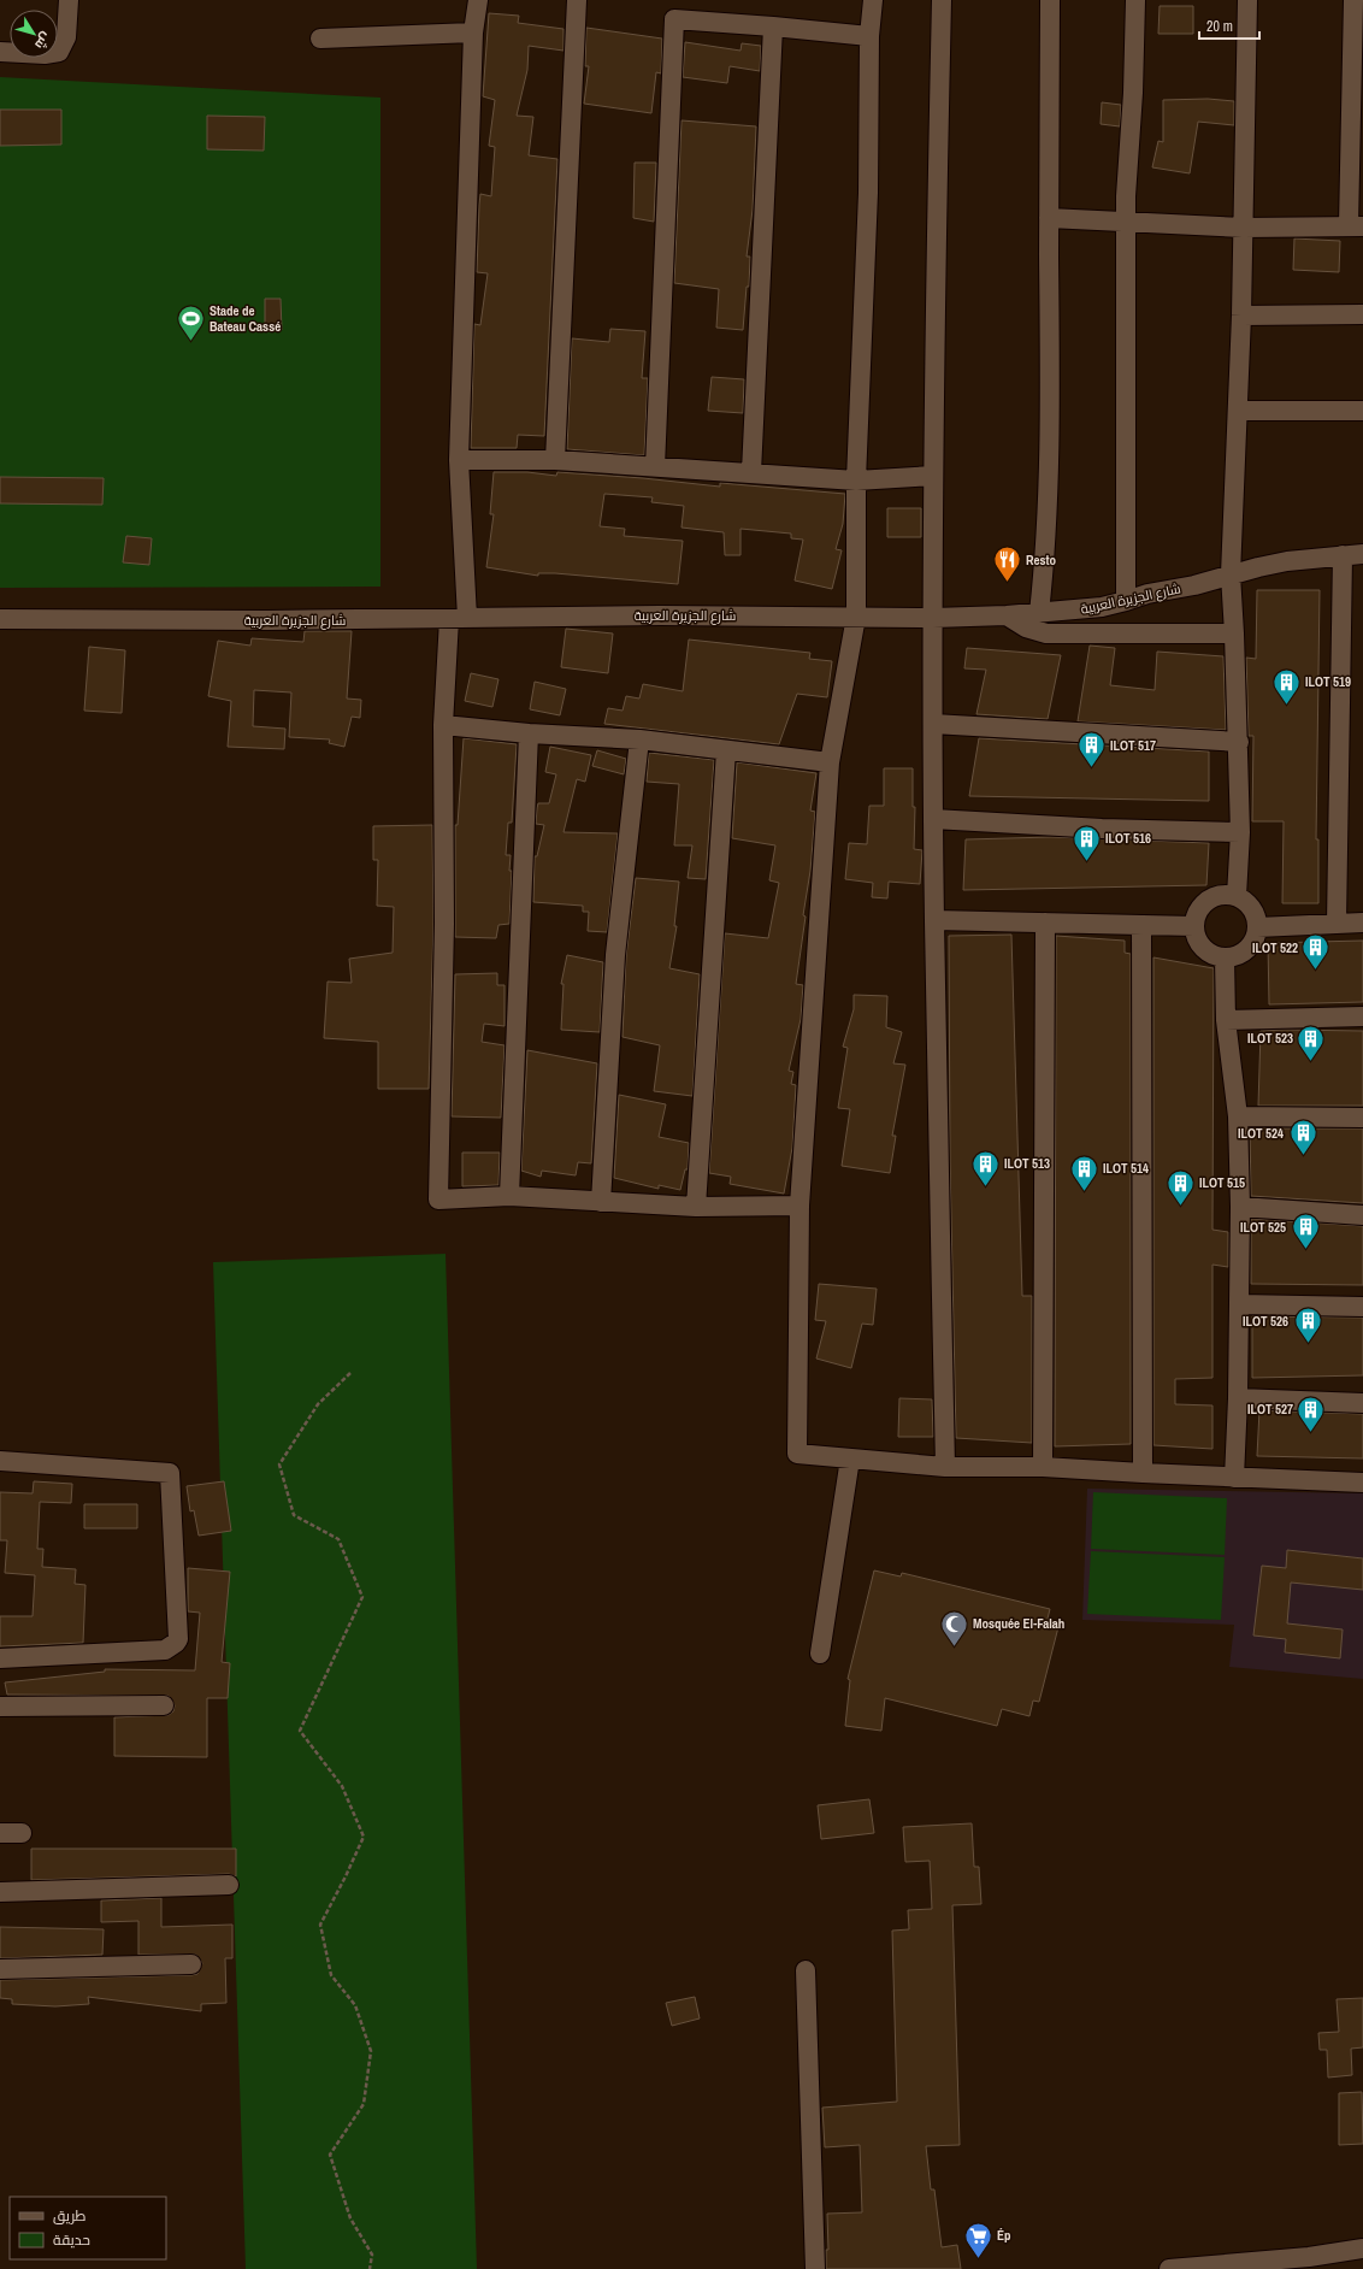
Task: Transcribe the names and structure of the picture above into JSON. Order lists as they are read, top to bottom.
{
  "streets": {
    "street": ["شارع الجزيرة العربية"]
  },
  "places": {
    "sports": ["Stade de Bateau Cassé"],
    "restaurant": ["Resto"],
    "building": [
      "ILOT 519",
      "ILOT 517",
      "ILOT 516",
      "ILOT 522",
      "ILOT 523",
      "ILOT 524",
      "ILOT 513",
      "ILOT 514",
      "ILOT 515",
      "ILOT 525",
      "ILOT 526",
      "ILOT 527"
    ],
    "mosque": ["Mosquée El-Falah"],
    "supermarket": ["Ép"]
  },
  "legend": ["طريق", "حديقة"],
  "scale_bar": "20 m",
  "north": "bottom right"
}
